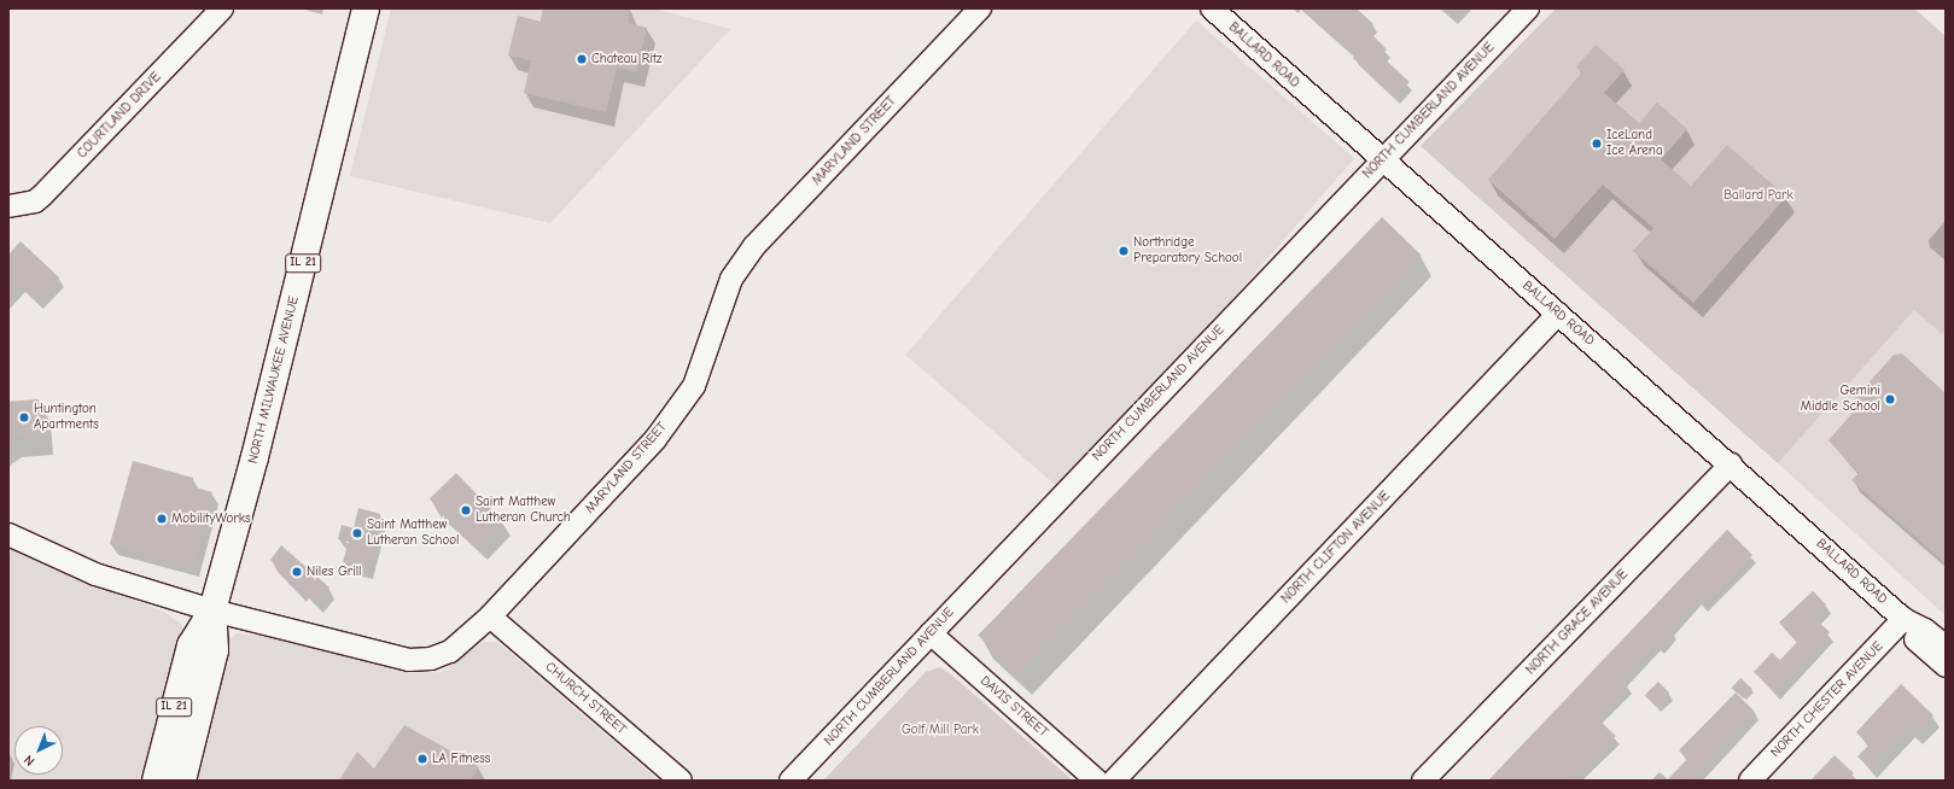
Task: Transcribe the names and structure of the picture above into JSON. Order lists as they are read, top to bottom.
{
  "streets": {
    "main road": ["IL 21", "NORTH MILWAUKEE AVENUE"],
    "street": [
      "BALLARD ROAD",
      "NORTH CUMBERLAND AVENUE",
      "COURTLAND DRIVE",
      "MARYLAND STREET",
      "NORTH CLIFTON AVENUE",
      "NORTH GRACE AVENUE",
      "CHURCH STREET",
      "NORTH CHESTER AVENUE",
      "DAVIS STREET"
    ]
  },
  "crossings": [
    ["BALLARD ROAD", "NORTH CUMBERLAND AVENUE"],
    ["BALLARD ROAD", "NORTH CLIFTON AVENUE"],
    ["BALLARD ROAD", "NORTH GRACE AVENUE"],
    ["BALLARD ROAD", "NORTH CHESTER AVENUE"],
    ["NORTH CUMBERLAND AVENUE", "DAVIS STREET"],
    ["MARYLAND STREET", "NORTH MILWAUKEE AVENUE"],
    ["MARYLAND STREET", "CHURCH STREET"]
  ],
  "parks": ["Ballard Park", "Golf Mill Park"],
  "places": [
    "Chateau Ritz",
    "IceLand Ice Arena",
    "Northridge Preparatory School",
    "Gemini Middle School",
    "Huntington Apartments",
    "Saint Matthew Lutheran Church",
    "MobilityWorks",
    "Saint Matthew Lutheran School",
    "Niles Grill",
    "LA Fitness"
  ],
  "north": "bottom left"
}
